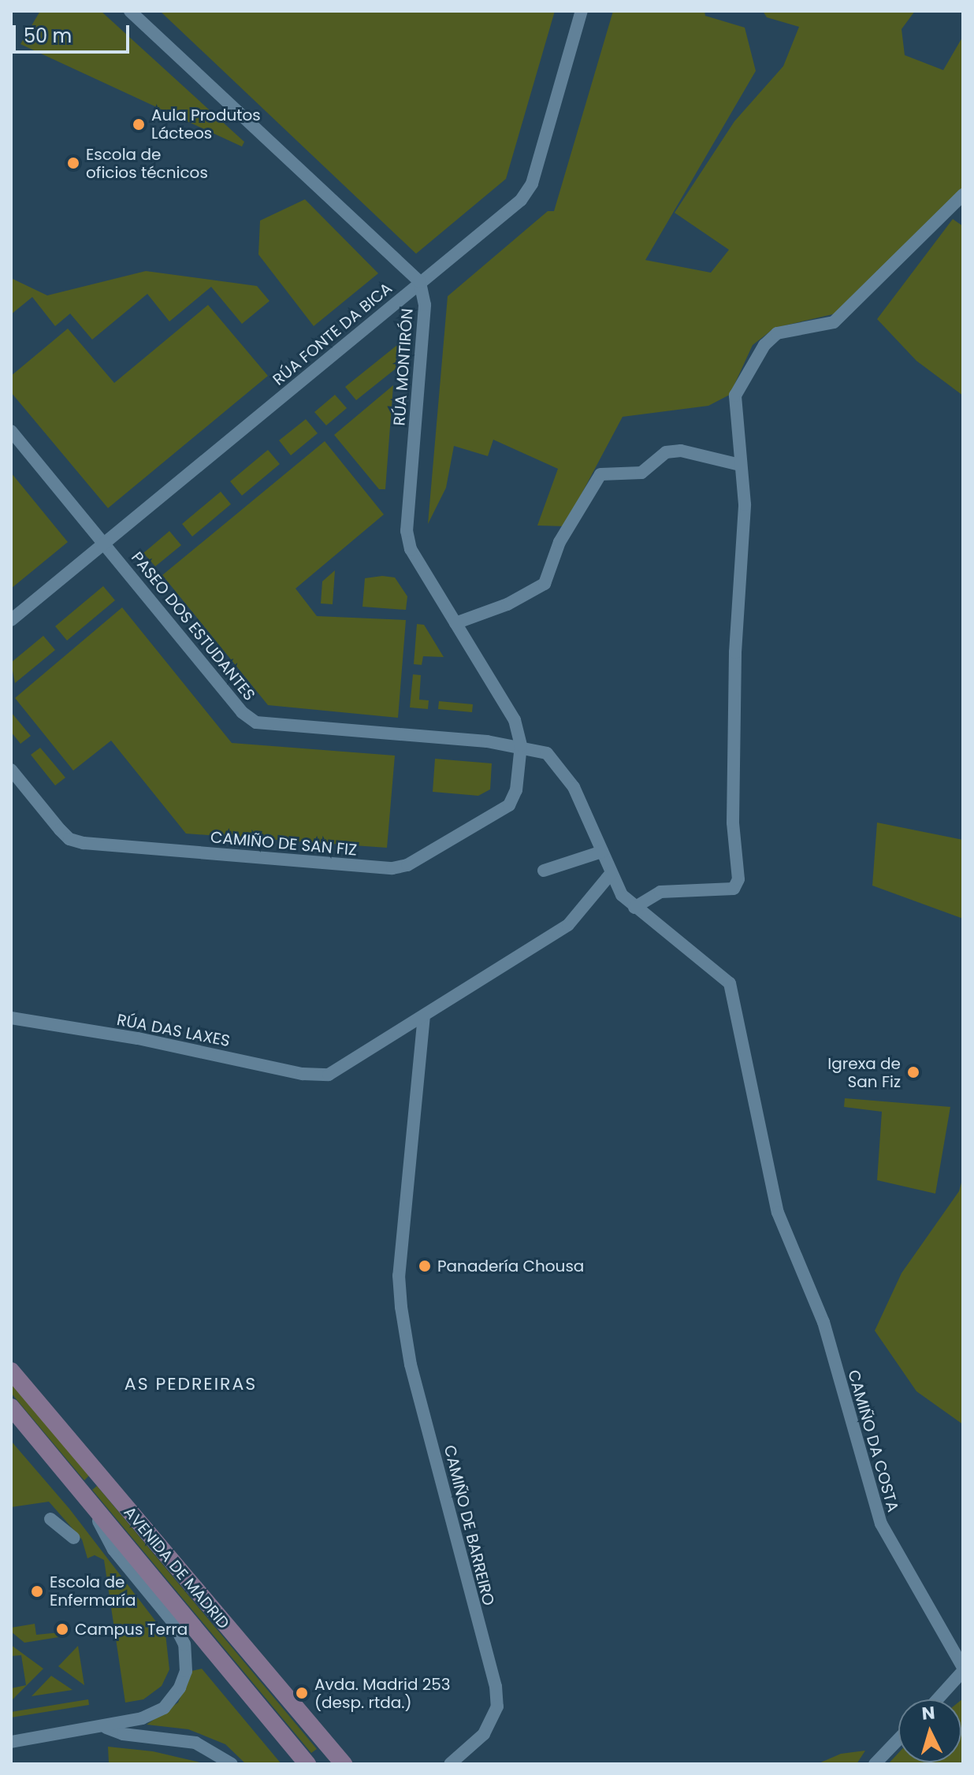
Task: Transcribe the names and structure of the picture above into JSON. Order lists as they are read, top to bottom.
{
  "streets": {
    "street": [
      "RÚA FONTE DA BICA",
      "RÚA MONTIRÓN",
      "PASEO DOS ESTUDANTES",
      "CAMIÑO DE SAN FIZ",
      "RÚA DAS LAXES",
      "CAMIÑO DA COSTA",
      "CAMIÑO DE BARREIRO",
      "AVENIDA DE MADRID"
    ]
  },
  "crossings": [
    ["RÚA FONTE DA BICA", "RÚA MONTIRÓN"],
    ["RÚA FONTE DA BICA", "PASEO DOS ESTUDANTES"],
    ["RÚA MONTIRÓN", "PASEO DOS ESTUDANTES"],
    ["RÚA MONTIRÓN", "CAMIÑO DE SAN FIZ"],
    ["PASEO DOS ESTUDANTES", "CAMIÑO DE SAN FIZ"],
    ["PASEO DOS ESTUDANTES", "CAMIÑO DA COSTA"],
    ["RÚA DAS LAXES", "CAMIÑO DE BARREIRO"]
  ],
  "districts": ["AS PEDREIRAS"],
  "places": [
    "Aula Produtos Lácteos",
    "Escola de oficios técnicos",
    "Igrexa de San Fiz",
    "Panadería Chousa",
    "Escola de Enfermaría",
    "Campus Terra",
    "Avda. Madrid 253 (desp. rtda.)"
  ],
  "scale_bar": "50 m",
  "north": "top"
}
